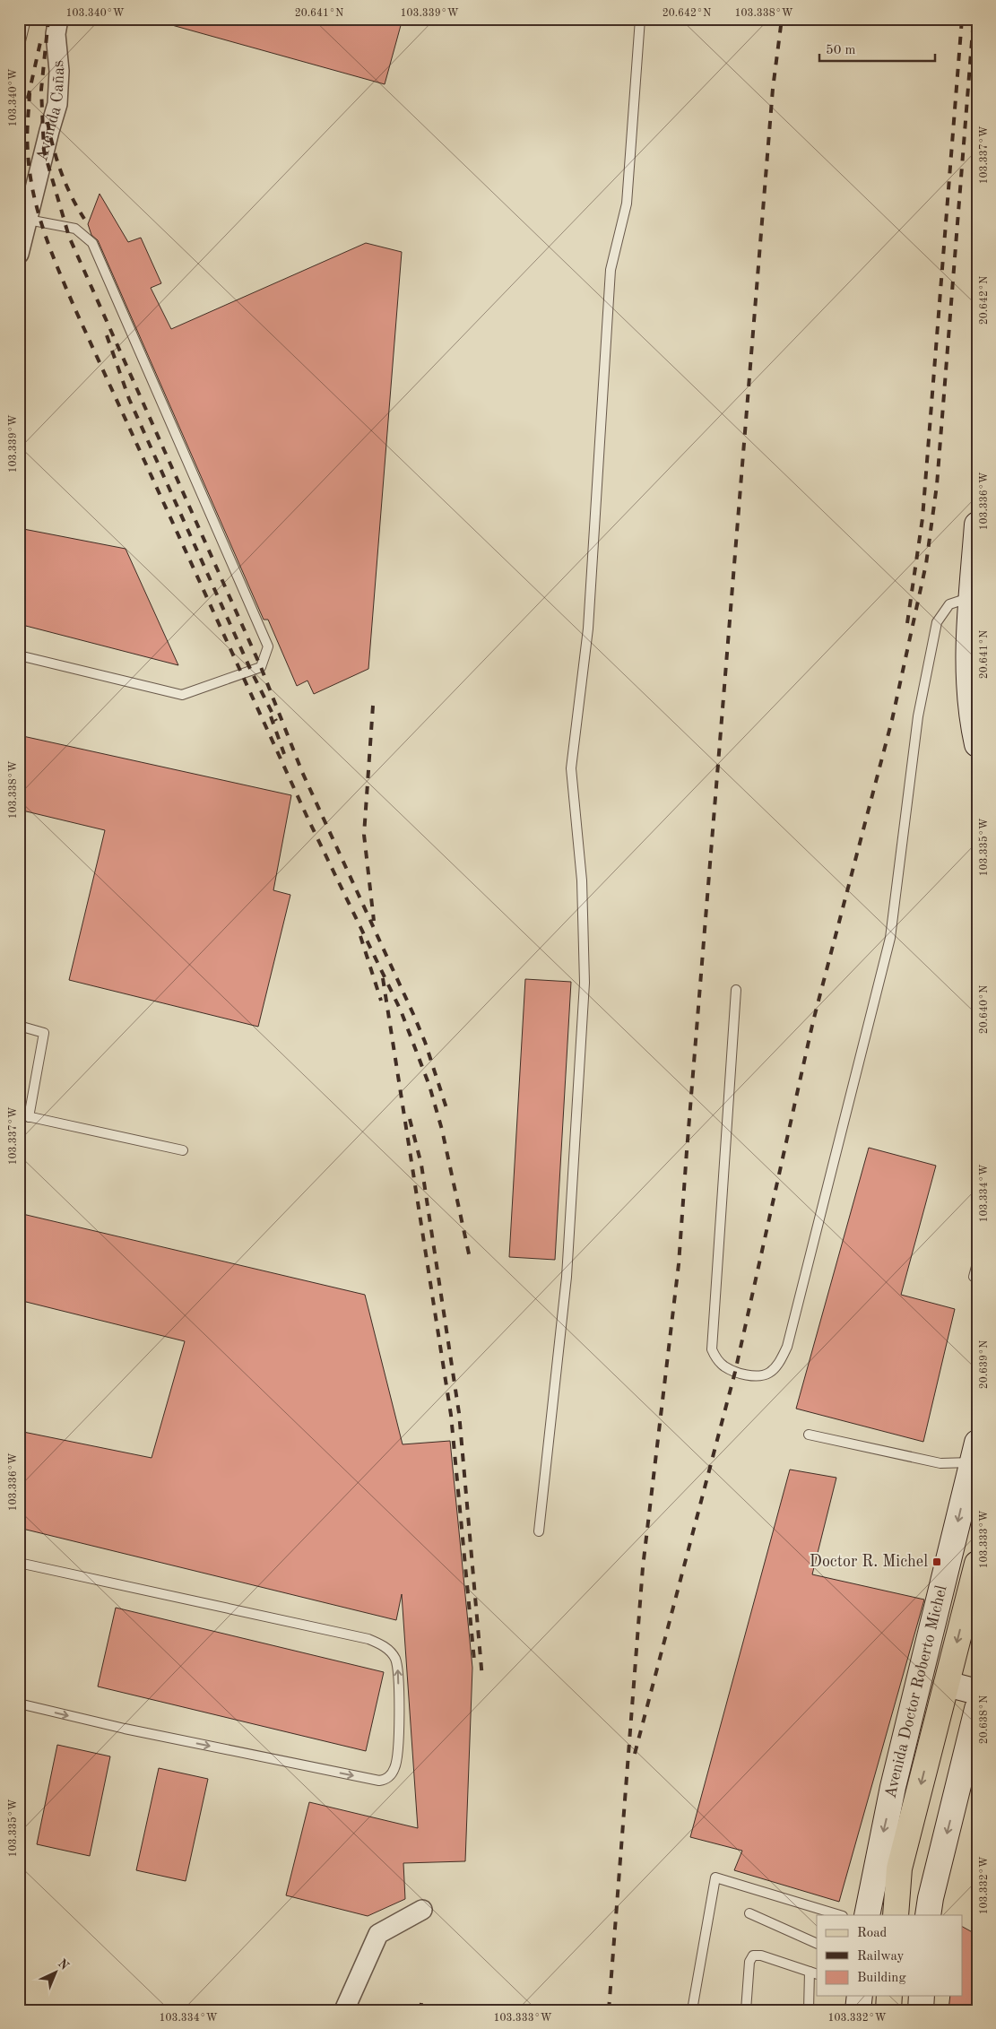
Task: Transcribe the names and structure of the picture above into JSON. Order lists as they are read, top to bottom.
{
  "streets": {
    "main road": ["Avenida Doctor Roberto Michel"],
    "street": ["Avenida Cañas"]
  },
  "one_way": ["Avenida Doctor Roberto Michel"],
  "places": {
    "transit": ["Doctor R. Michel"]
  },
  "legend": ["Road", "Railway", "Building"],
  "scale_bar": "50 m",
  "north": "top right",
  "coordinates": [
    "103.340°W",
    "20.641°N",
    "103.339°W",
    "20.642°N",
    "103.338°W",
    "103.337°W",
    "103.336°W",
    "103.335°W",
    "20.640°N",
    "103.334°W",
    "20.639°N",
    "103.333°W",
    "20.638°N",
    "103.332°W"
  ]
}
